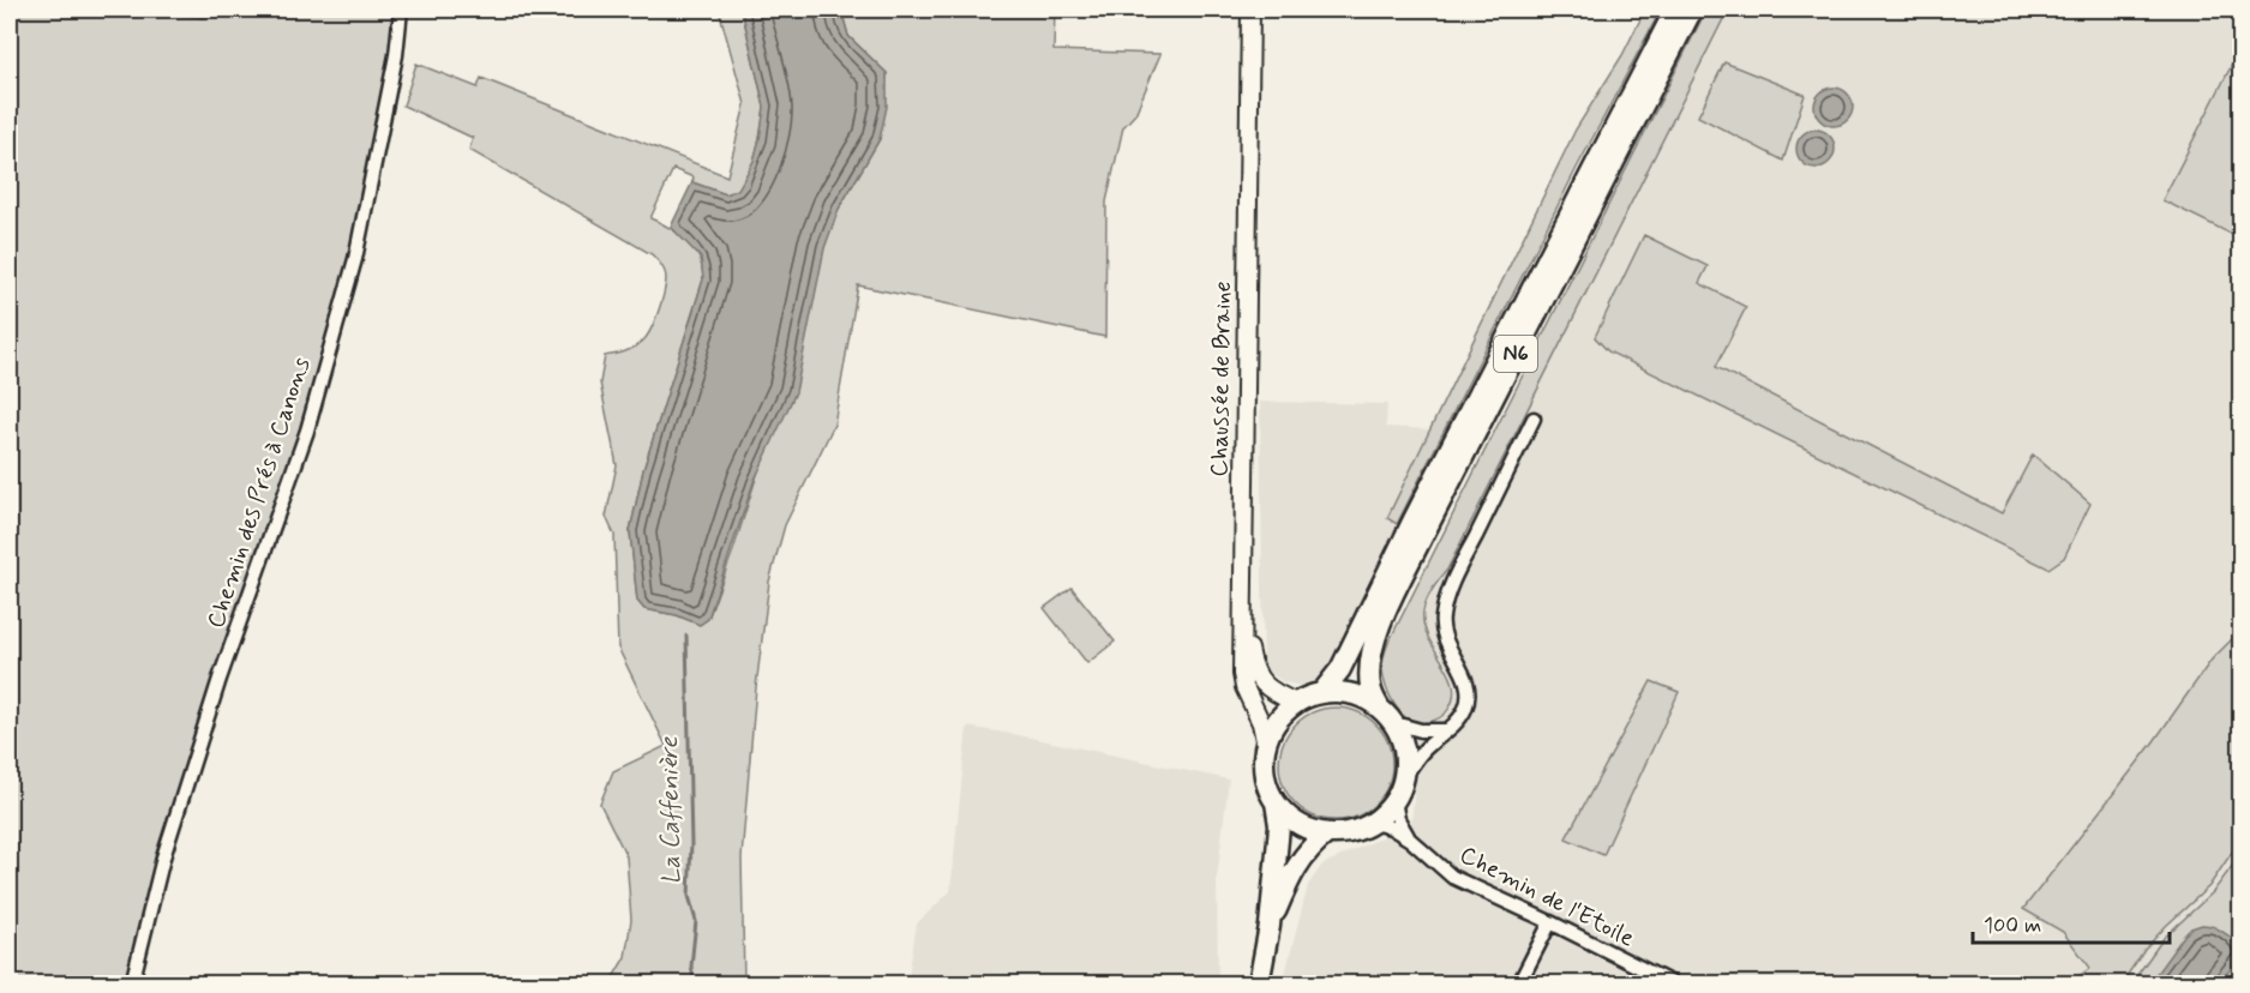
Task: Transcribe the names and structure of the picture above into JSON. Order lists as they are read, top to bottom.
{
  "streets": {
    "main road": ["N6"],
    "street": ["Chaussée de Braine", "Chemin des Prés à Canons", "Chemin de l'Etoile"]
  },
  "crossings": [
    ["N6", "Chaussée de Braine"],
    ["N6", "Chemin de l'Etoile"],
    ["Chaussée de Braine", "Chemin de l'Etoile"]
  ],
  "water": ["La Caffenière"],
  "scale_bar": "100 m"
}
